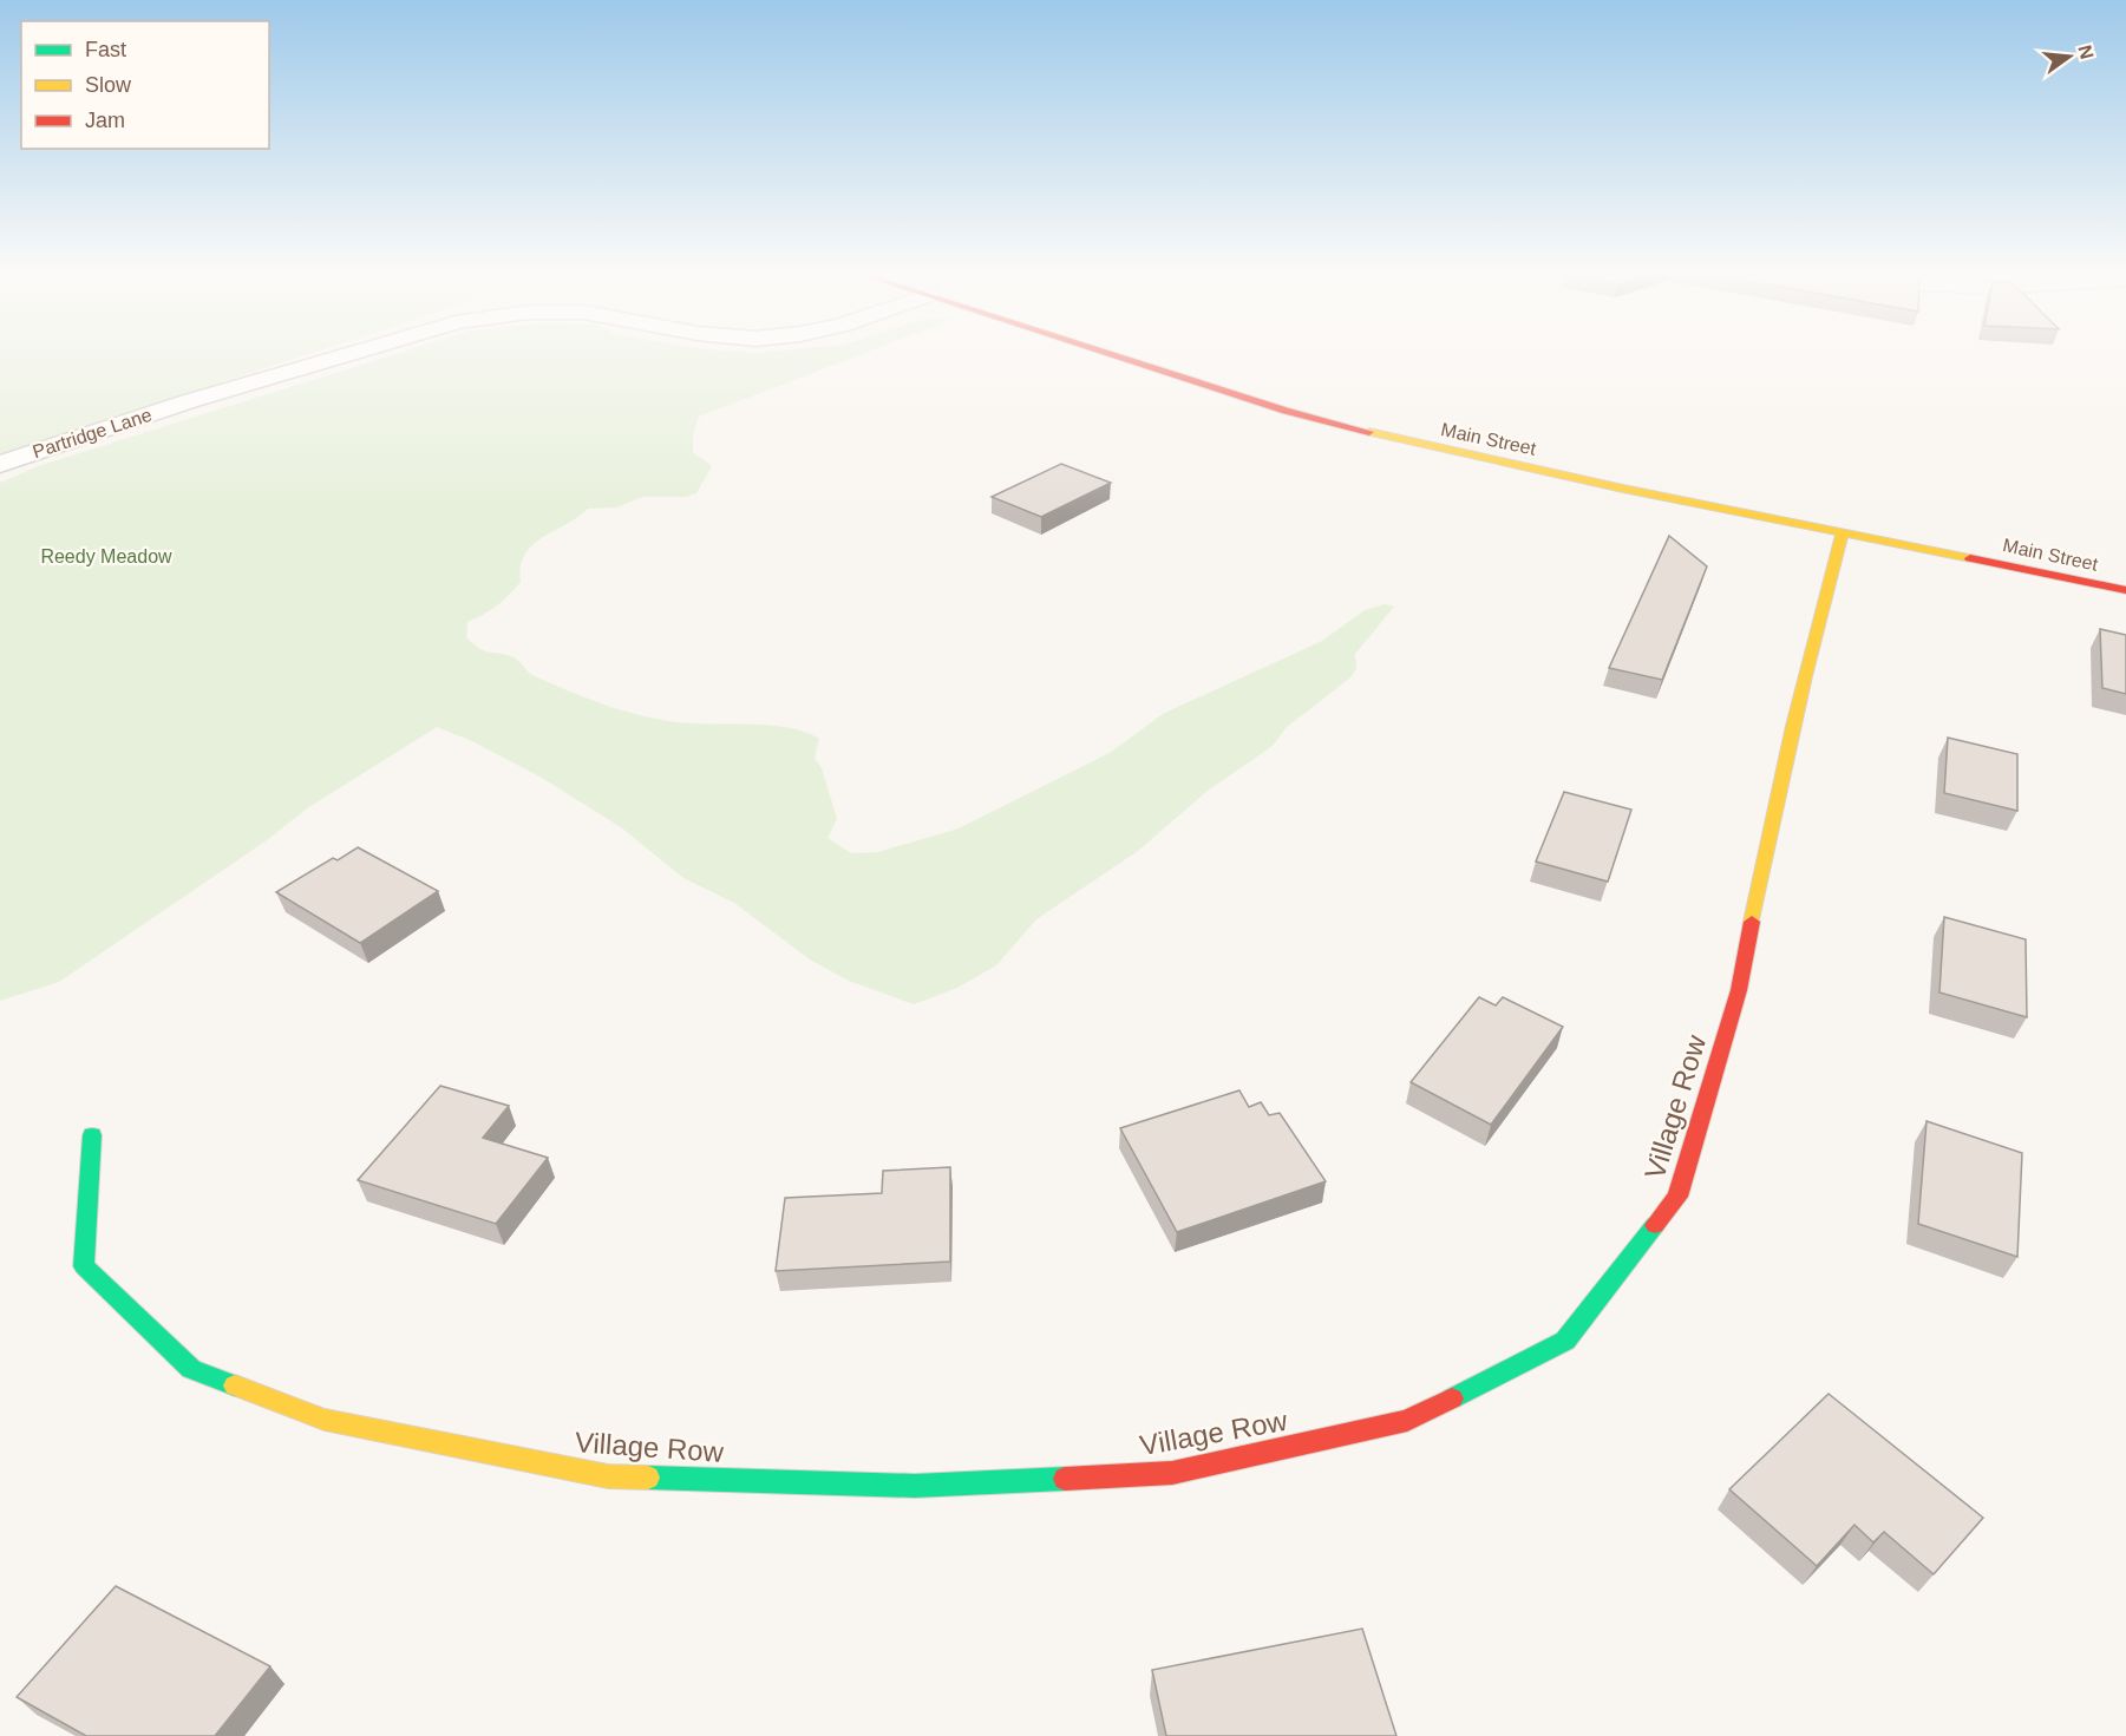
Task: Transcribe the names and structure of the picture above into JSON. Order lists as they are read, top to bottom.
{
  "streets": {
    "street": ["Partridge Lane", "Main Street", "Village Row"]
  },
  "crossings": [
    ["Main Street", "Village Row"]
  ],
  "parks": ["Reedy Meadow"],
  "legend": ["Fast", "Slow", "Jam"],
  "north": "right"
}
